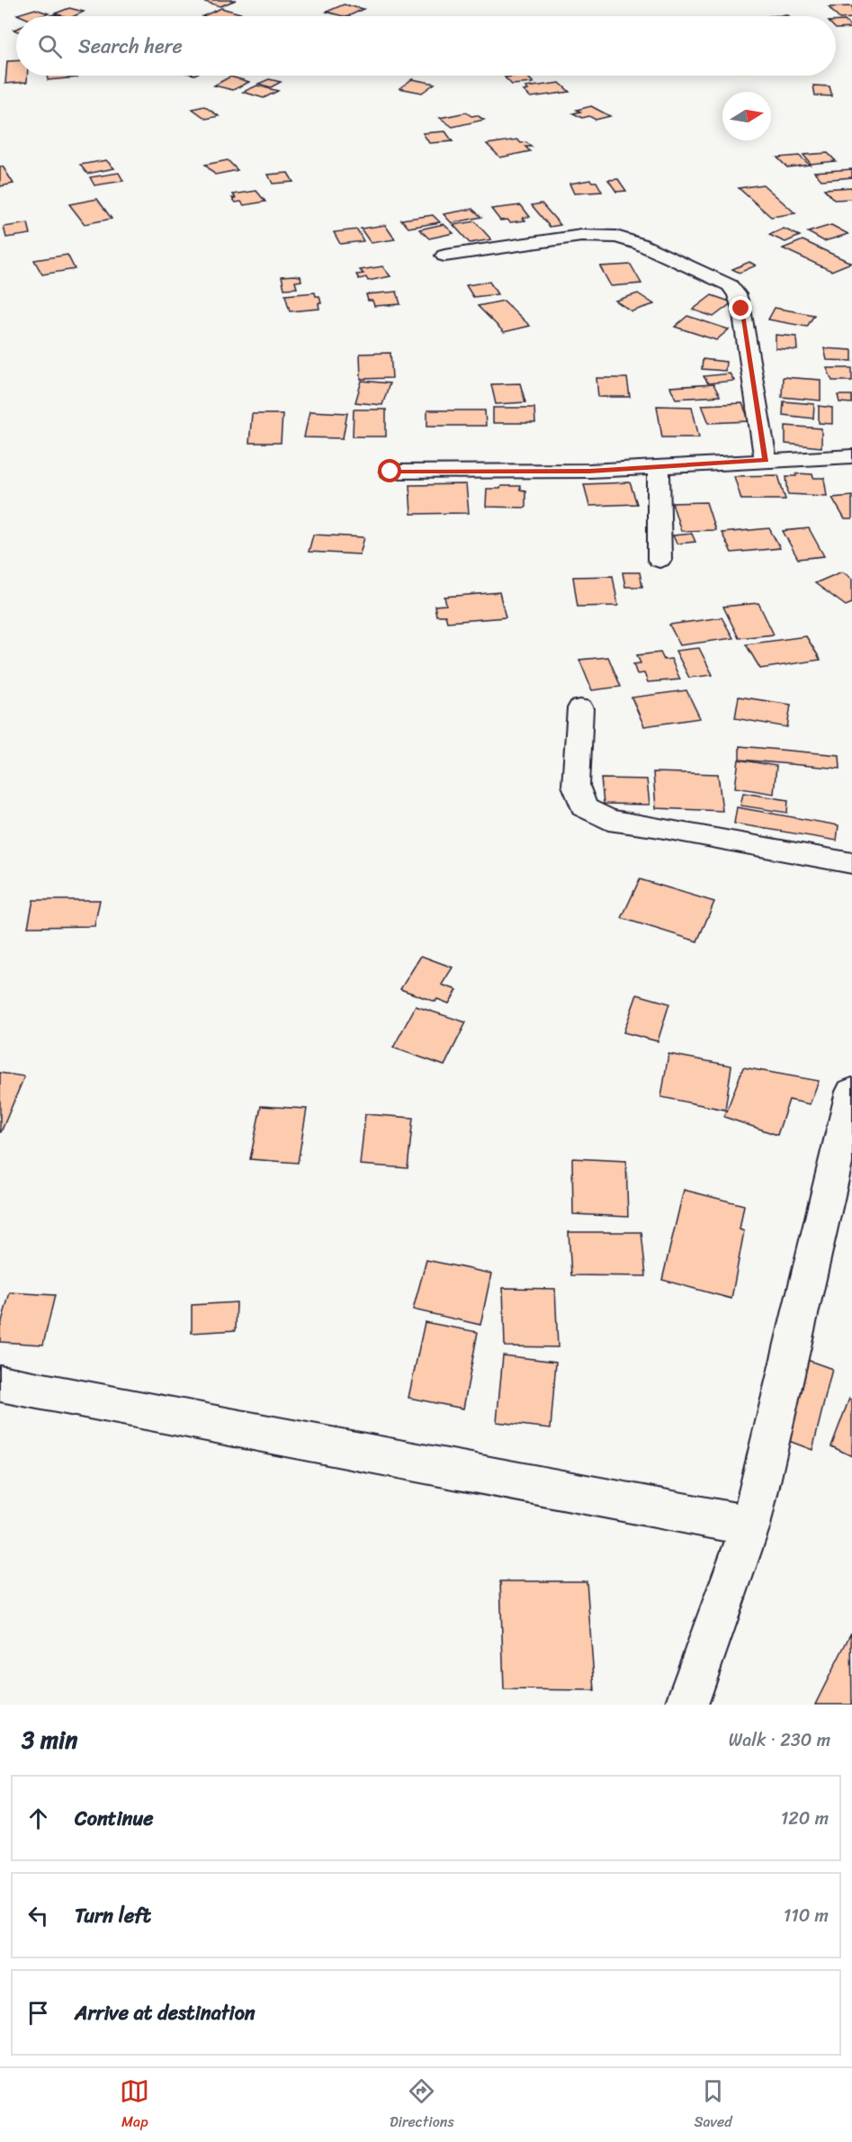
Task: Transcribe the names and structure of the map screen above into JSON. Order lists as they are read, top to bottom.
{
  "north": "right",
  "page": {
    "search": "Search here",
    "heading": ["3 min", "Walk · 230 m"],
    "list": [
      ["Continue", "120 m"],
      ["Turn left", "110 m"],
      "Arrive at destination"
    ],
    "nav": ["Map", "Directions", "Saved"]
  }
}
